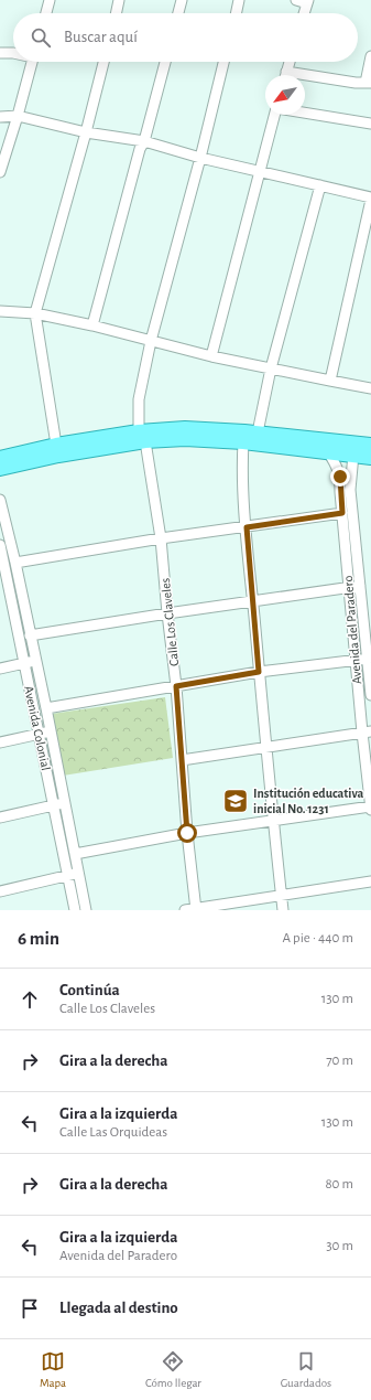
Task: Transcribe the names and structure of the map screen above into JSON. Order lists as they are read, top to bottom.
{
  "streets": {
    "street": ["Calle Los Claveles", "Avenida del Paradero", "Avenida Colonial"]
  },
  "places": {
    "school or university": ["Institución educativa inicial No. 1231"]
  },
  "north": "bottom left",
  "page": {
    "search": "Buscar aquí",
    "heading": ["6 min", "A pie · 440 m"],
    "list": [
      ["Continúa", "Calle Los Claveles", "130 m"],
      ["Gira a la derecha", "70 m"],
      ["Gira a la izquierda", "Calle Las Orquideas", "130 m"],
      ["Gira a la derecha", "80 m"],
      ["Gira a la izquierda", "Avenida del Paradero", "30 m"],
      "Llegada al destino"
    ],
    "nav": ["Mapa", "Cómo llegar", "Guardados"]
  }
}
